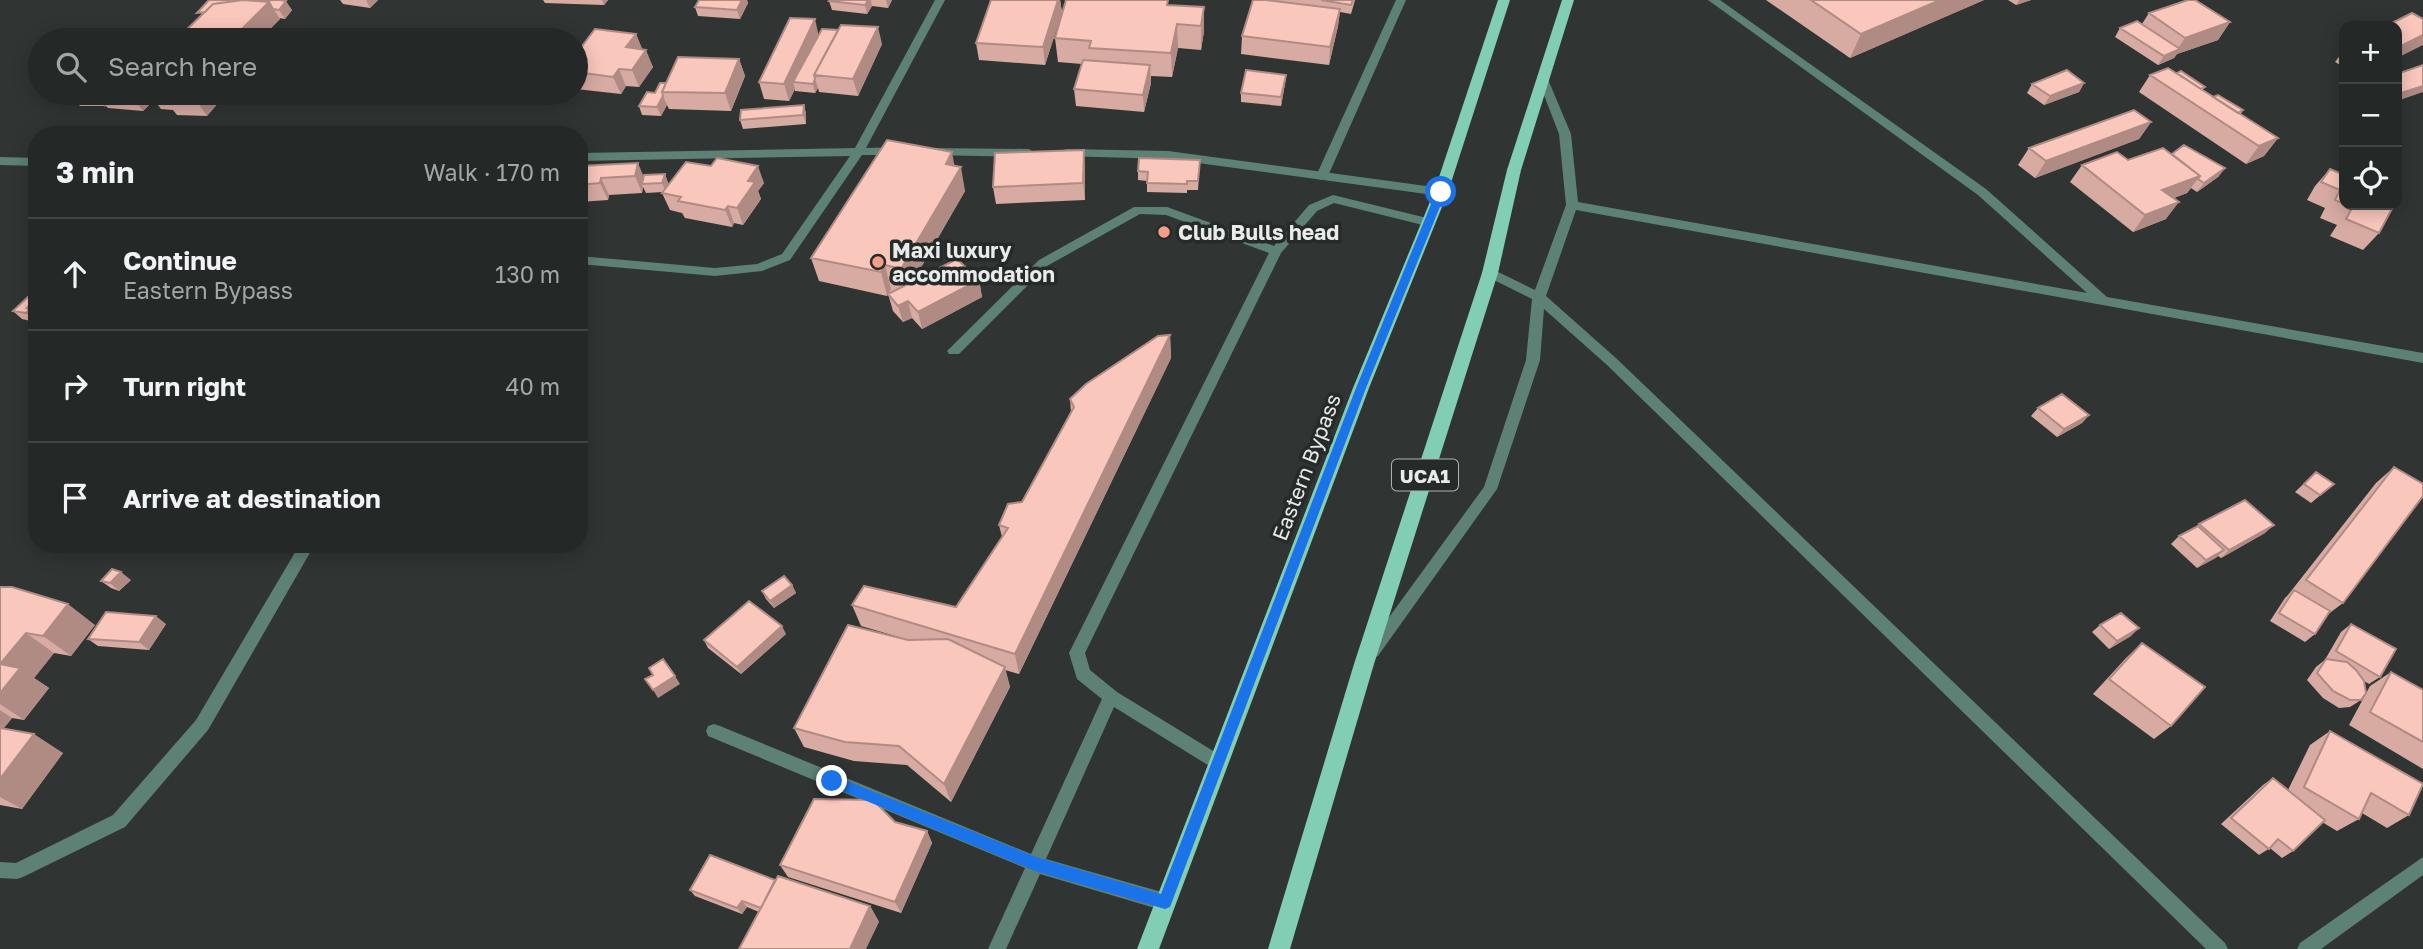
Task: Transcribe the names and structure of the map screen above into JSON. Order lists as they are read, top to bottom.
{
  "streets": {
    "main road": ["Eastern Bypass", "UCA1"]
  },
  "places": ["Club Bulls head", "Maxi luxury accommodation"],
  "page": {
    "map_buttons": ["+", "−"],
    "search": "Search here",
    "heading": ["3 min", "Walk · 170 m"],
    "list": [
      ["Continue", "Eastern Bypass", "130 m"],
      ["Turn right", "40 m"],
      "Arrive at destination"
    ]
  }
}
